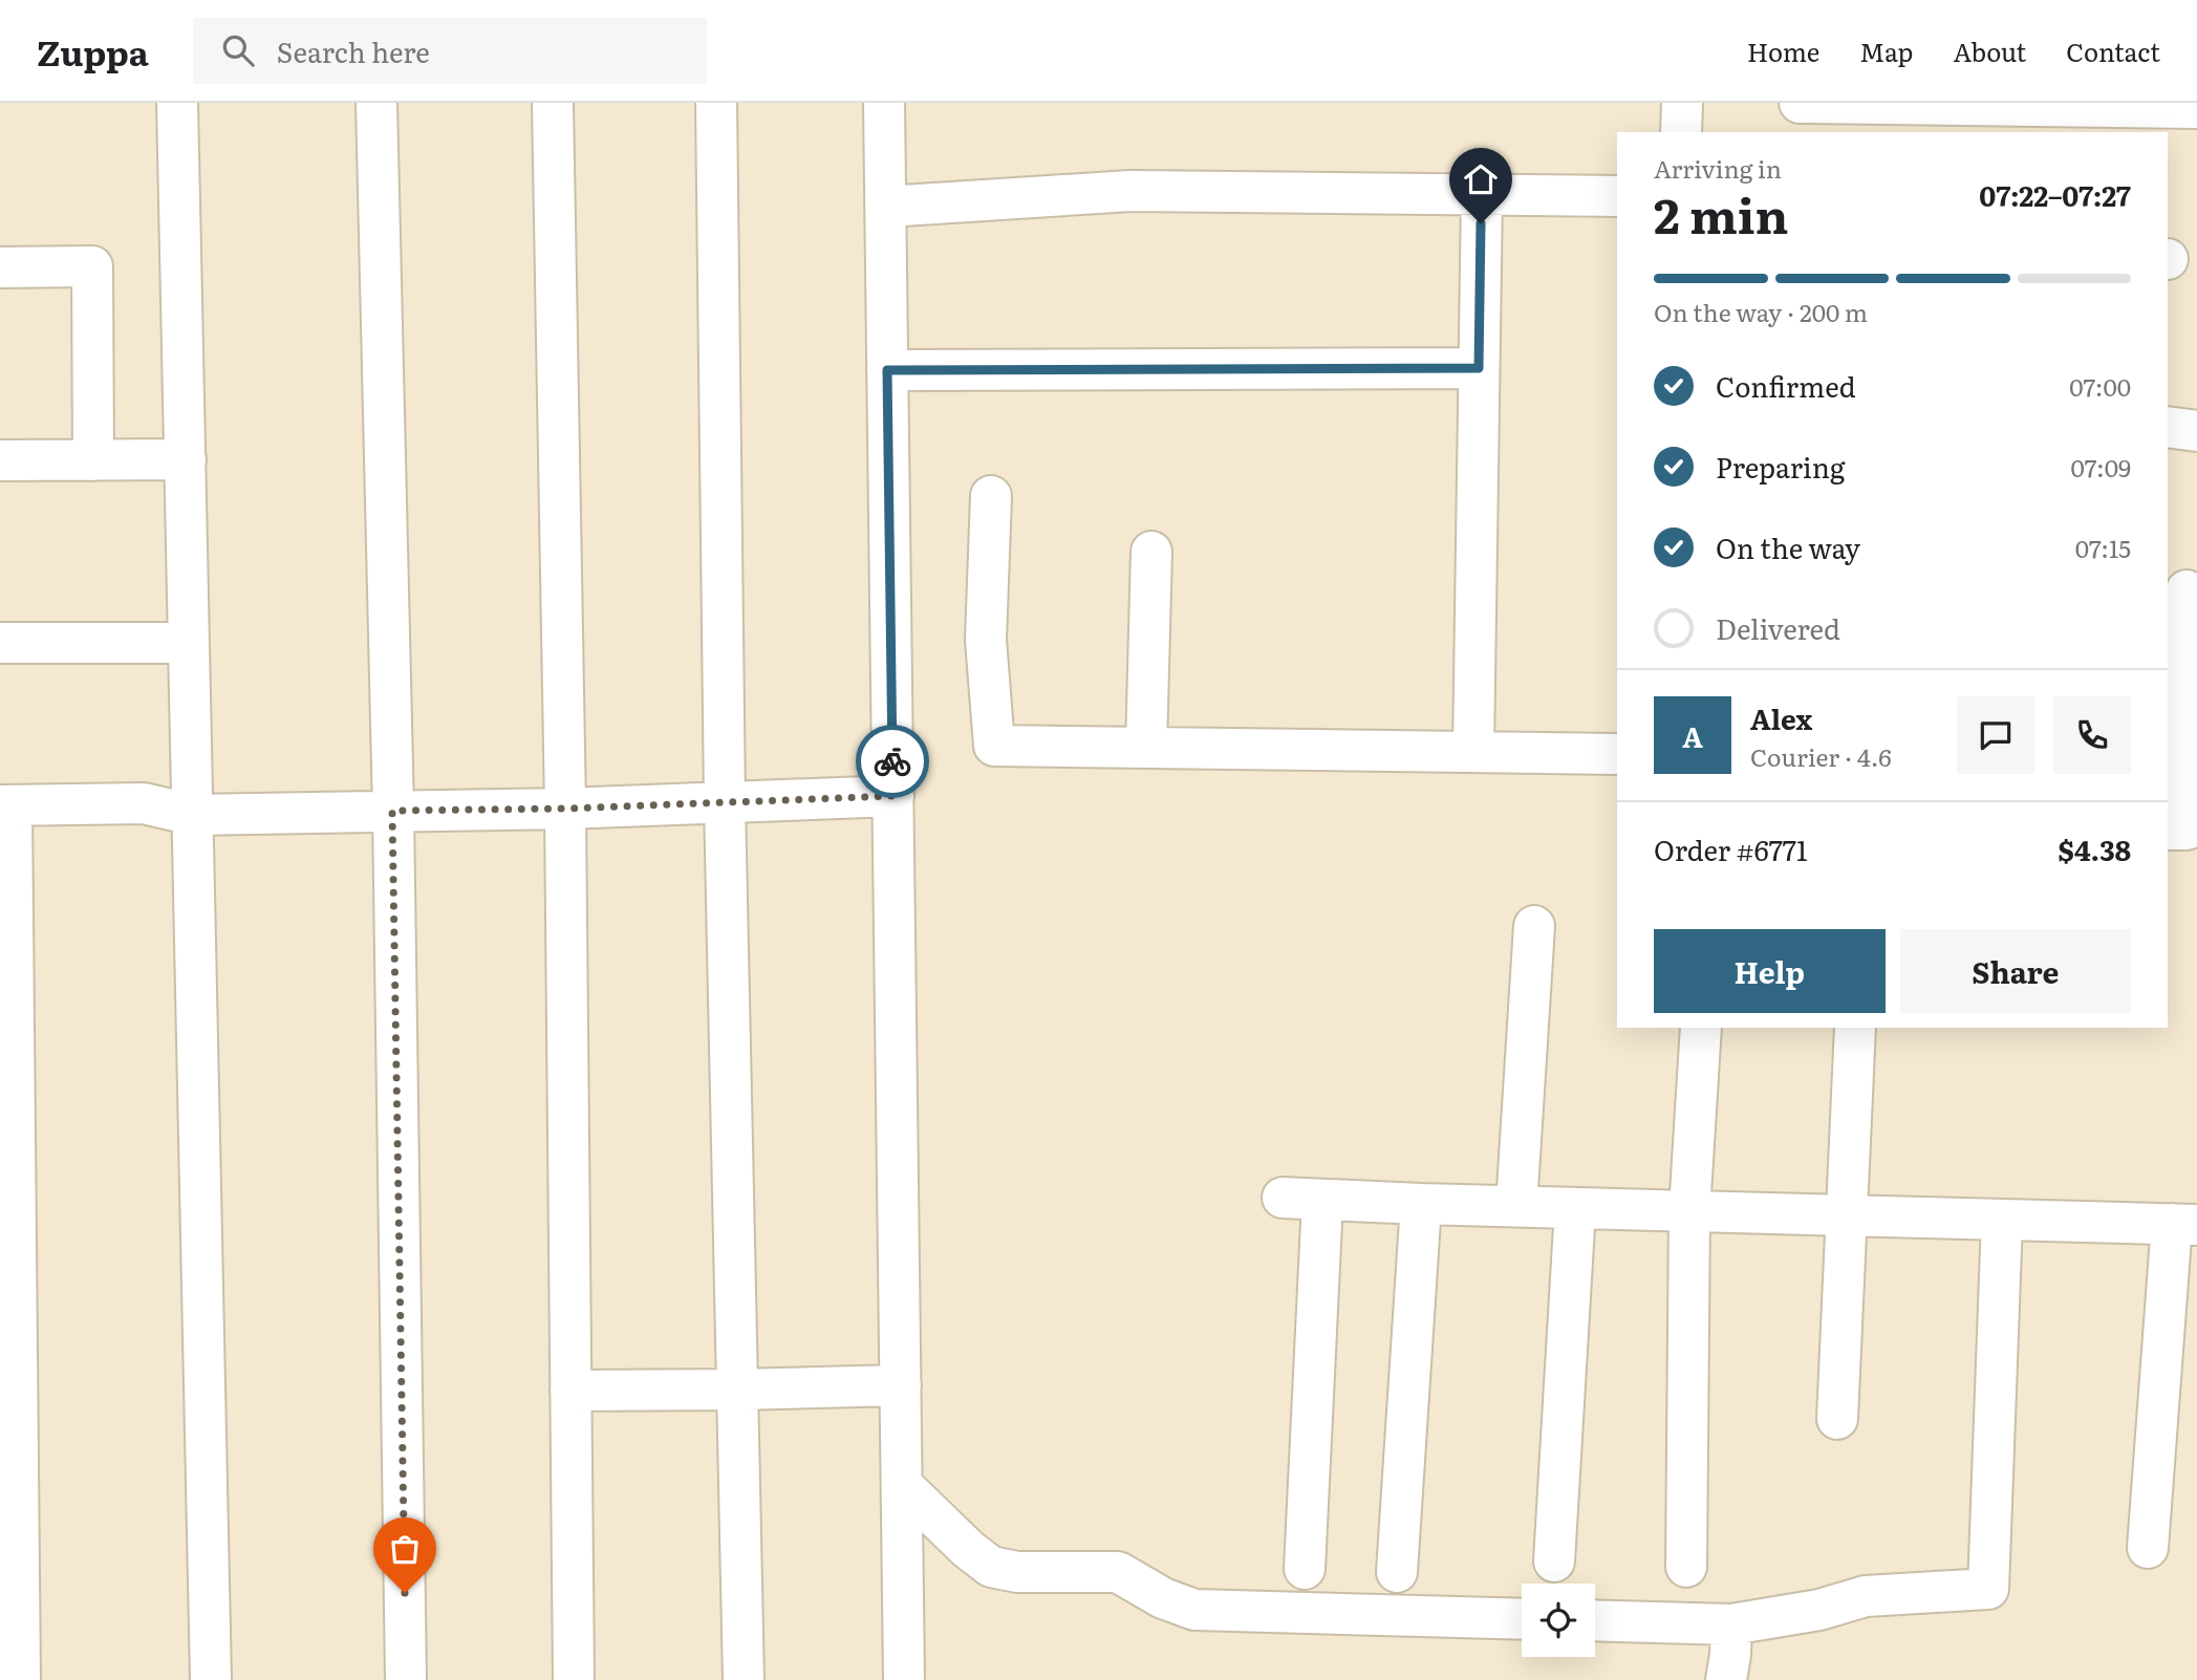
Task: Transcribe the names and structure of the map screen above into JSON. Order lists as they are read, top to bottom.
{
  "page": {
    "header": "Zuppa",
    "search": "Search here",
    "nav": [
      "Home",
      "Map",
      "About",
      "Contact"
    ],
    "heading": ["2 min", "Arriving in", "07:22–07:27"],
    "panel": [
      "Alex",
      "Courier · 4.6",
      "Order #6771",
      "$4.38"
    ],
    "bar": "On the way · 200 m",
    "list": [
      ["Confirmed", "07:00"],
      ["Preparing", "07:09"],
      ["On the way", "07:15"],
      "Delivered"
    ],
    "round": "A",
    "buttons": ["Help", "Share"]
  }
}
